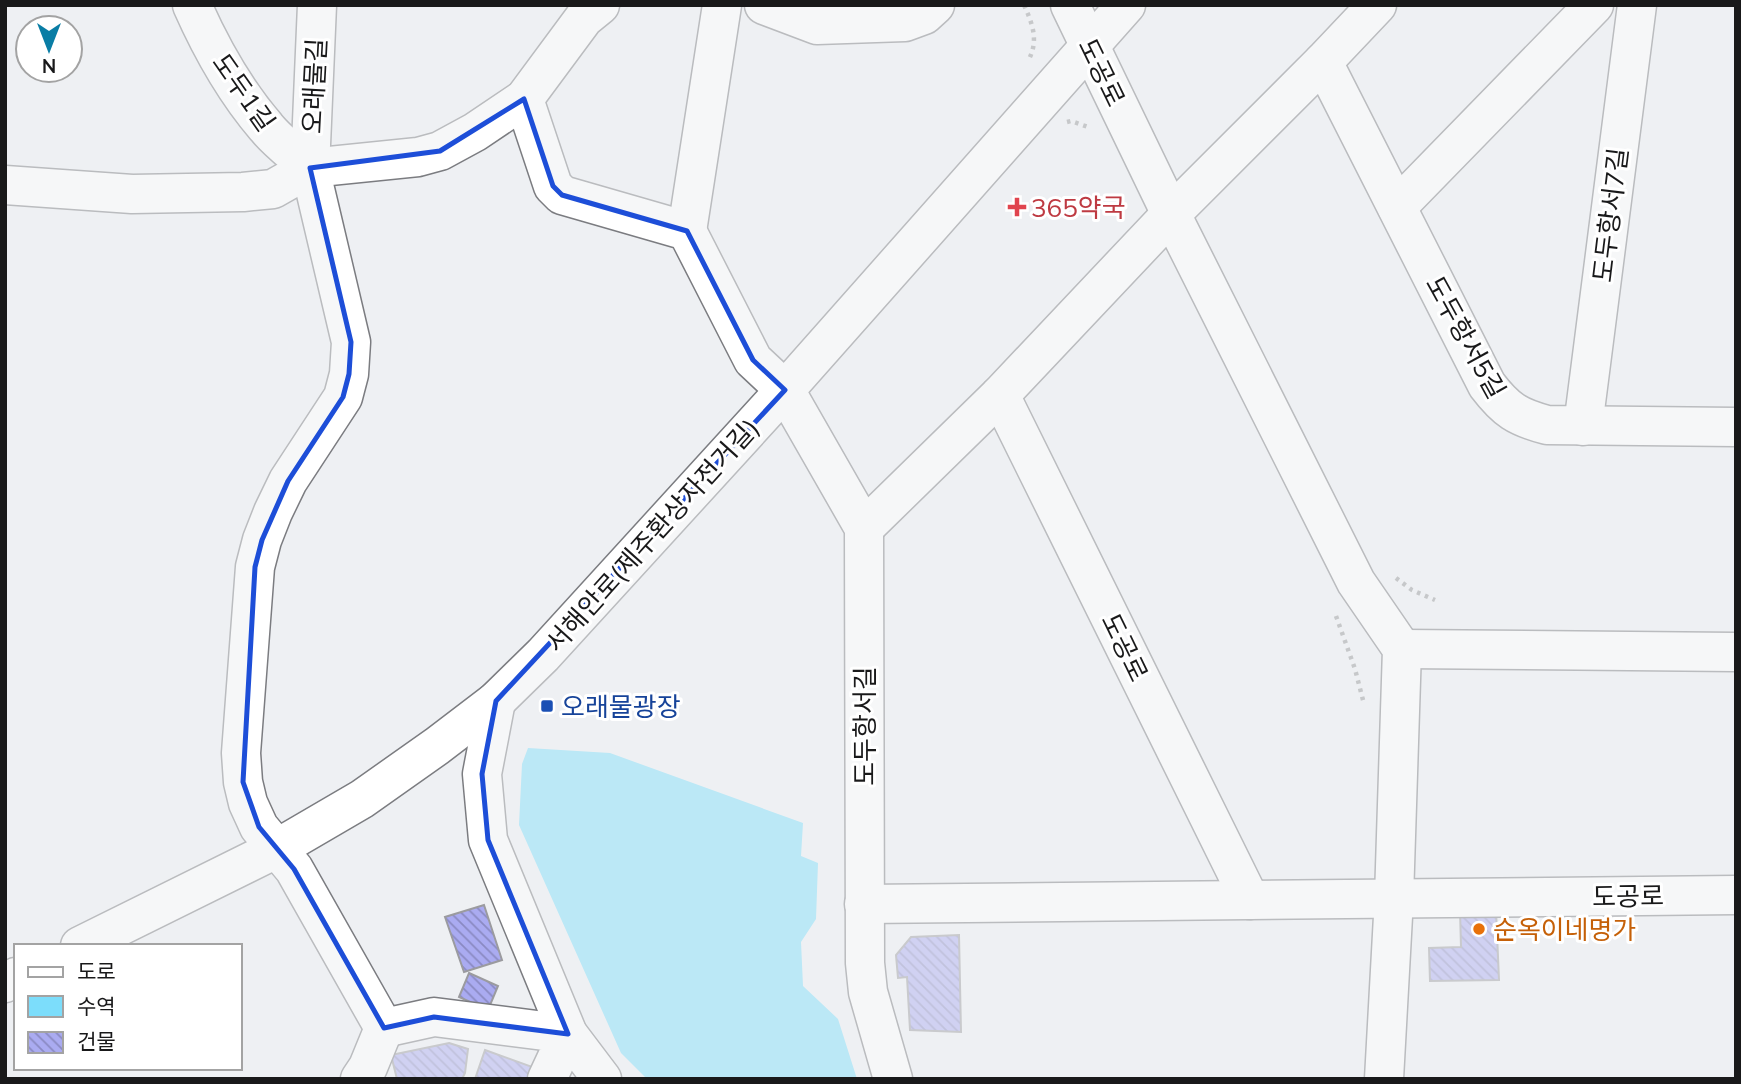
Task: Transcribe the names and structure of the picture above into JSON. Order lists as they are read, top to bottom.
{
  "streets": {
    "street": [
      "도공로",
      "오래물길",
      "도두1길",
      "도두항서7길",
      "도두항서5길",
      "서해안로(제주환상자전거길)",
      "도두항서길"
    ]
  },
  "crossings": [
    ["도공로", "서해안로(제주환상자전거길)"],
    ["도공로", "도두항서길"],
    ["오래물길", "도두1길"],
    ["오래물길", "서해안로(제주환상자전거길)"],
    ["도두항서7길", "도두항서5길"],
    ["서해안로(제주환상자전거길)", "도두항서길"]
  ],
  "places": {
    "health": ["365약국"],
    "transit": ["오래물광장"],
    "other": ["순옥이네명가"]
  },
  "legend": ["도로", "수역", "건물"],
  "north": "bottom"
}
